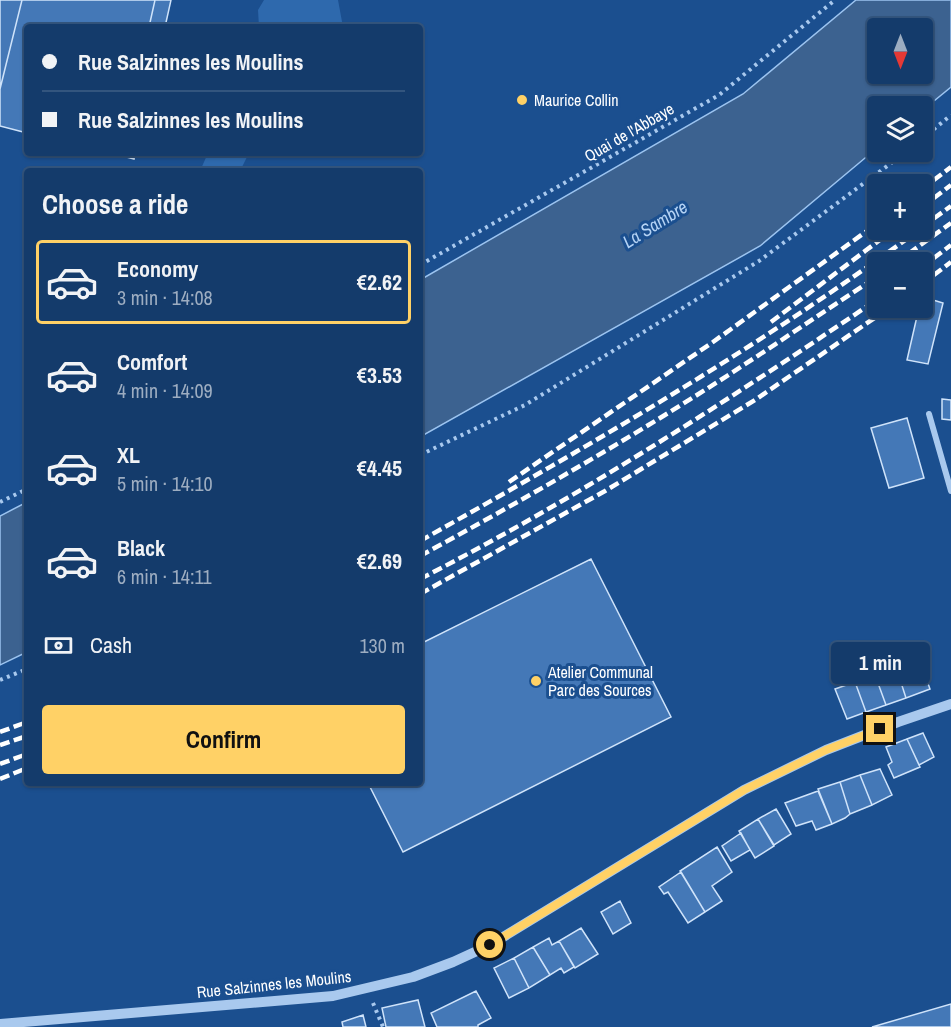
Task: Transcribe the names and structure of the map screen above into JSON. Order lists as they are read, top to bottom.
{
  "streets": {
    "street": ["Rue Salzinnes les Moulins"],
    "path": ["Quai de l'Abbaye"]
  },
  "water": ["La Sambre"],
  "places": ["Maurice Collin", "Atelier Communal Parc des Sources"],
  "north": "bottom",
  "page": {
    "map_buttons": ["+", "−"],
    "banner": ["Rue Salzinnes les Moulins", "Rue Salzinnes les Moulins"],
    "heading": "Choose a ride",
    "list": [
      {
        "name": "Economy",
        "note": "3 min · 14:08",
        "value": "€2.62"
      },
      {
        "name": "Comfort",
        "note": "4 min · 14:09",
        "value": "€3.53"
      },
      {
        "name": "XL",
        "note": "5 min · 14:10",
        "value": "€4.45"
      },
      {
        "name": "Black",
        "note": "6 min · 14:11",
        "value": "€2.69"
      }
    ],
    "pay": ["Cash", "130 m"],
    "bubble": "1 min",
    "buttons": "Confirm"
  }
}
